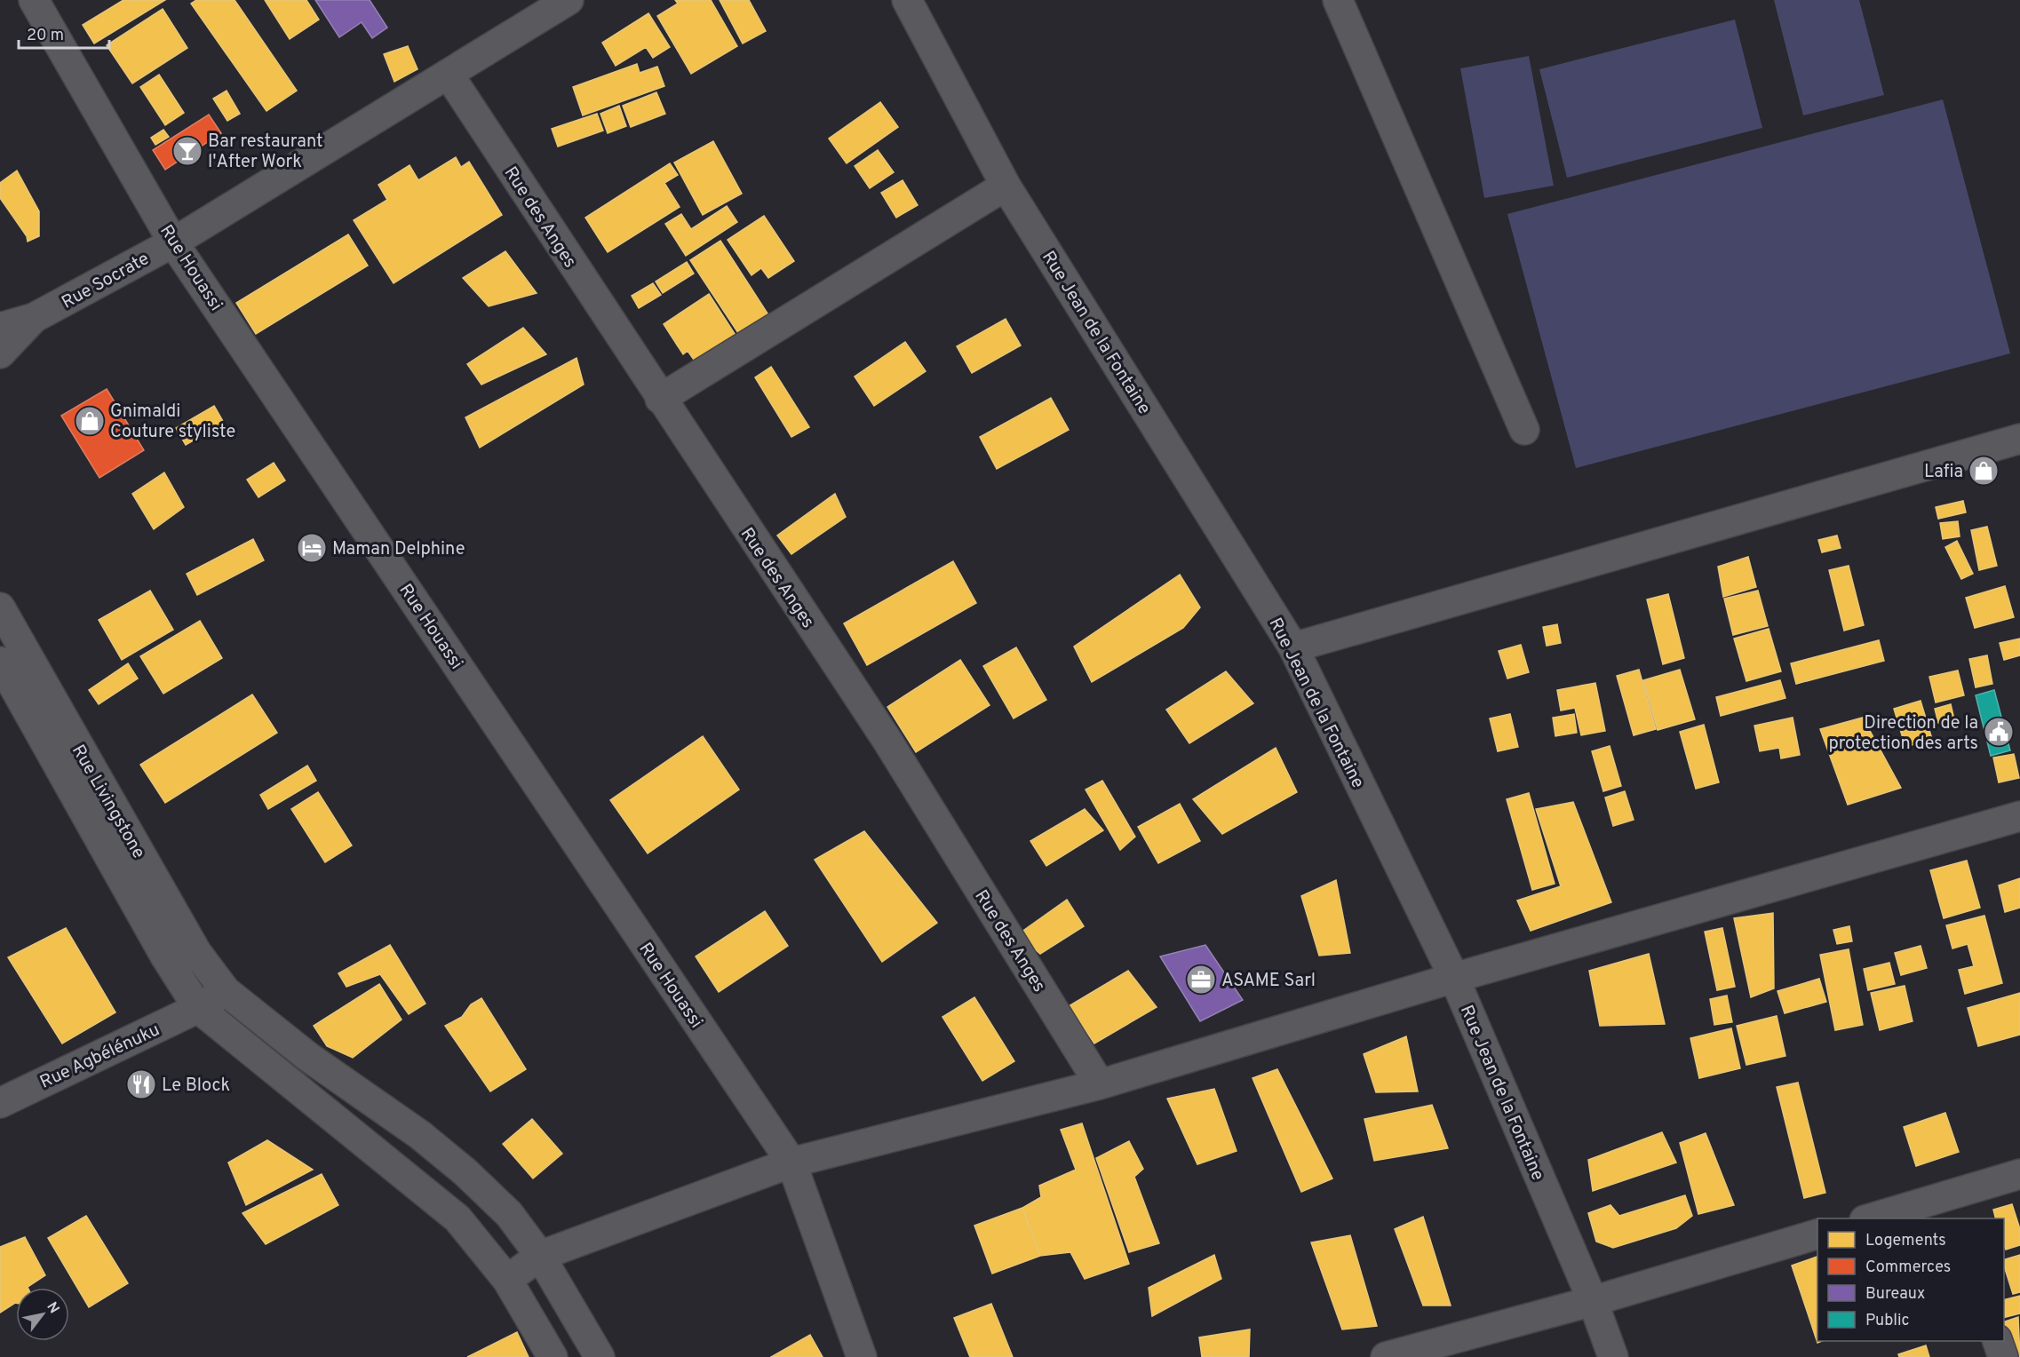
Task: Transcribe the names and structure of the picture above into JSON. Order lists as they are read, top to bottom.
{
  "streets": {
    "street": [
      "Rue des Anges",
      "Rue Houassi",
      "Rue Socrate",
      "Rue Jean de la Fontaine",
      "Rue Livingstone",
      "Rue Agbélénuku"
    ]
  },
  "crossings": [
    ["Rue des Anges", "Rue Socrate"],
    ["Rue Houassi", "Rue Socrate"],
    ["Rue Livingstone", "Rue Agbélénuku"]
  ],
  "places": {
    "bar": ["Bar restaurant l'After Work"],
    "shop": ["Gnimaldi Couture styliste", "Lafia"],
    "hotel": ["Maman Delphine"],
    "public building": ["Direction de la protection des arts"],
    "office": ["ASAME Sarl"],
    "restaurant": ["Le Block"]
  },
  "legend": [
    "Logements",
    "Commerces",
    "Bureaux",
    "Public"
  ],
  "scale_bar": "20 m",
  "north": "top right"
}
